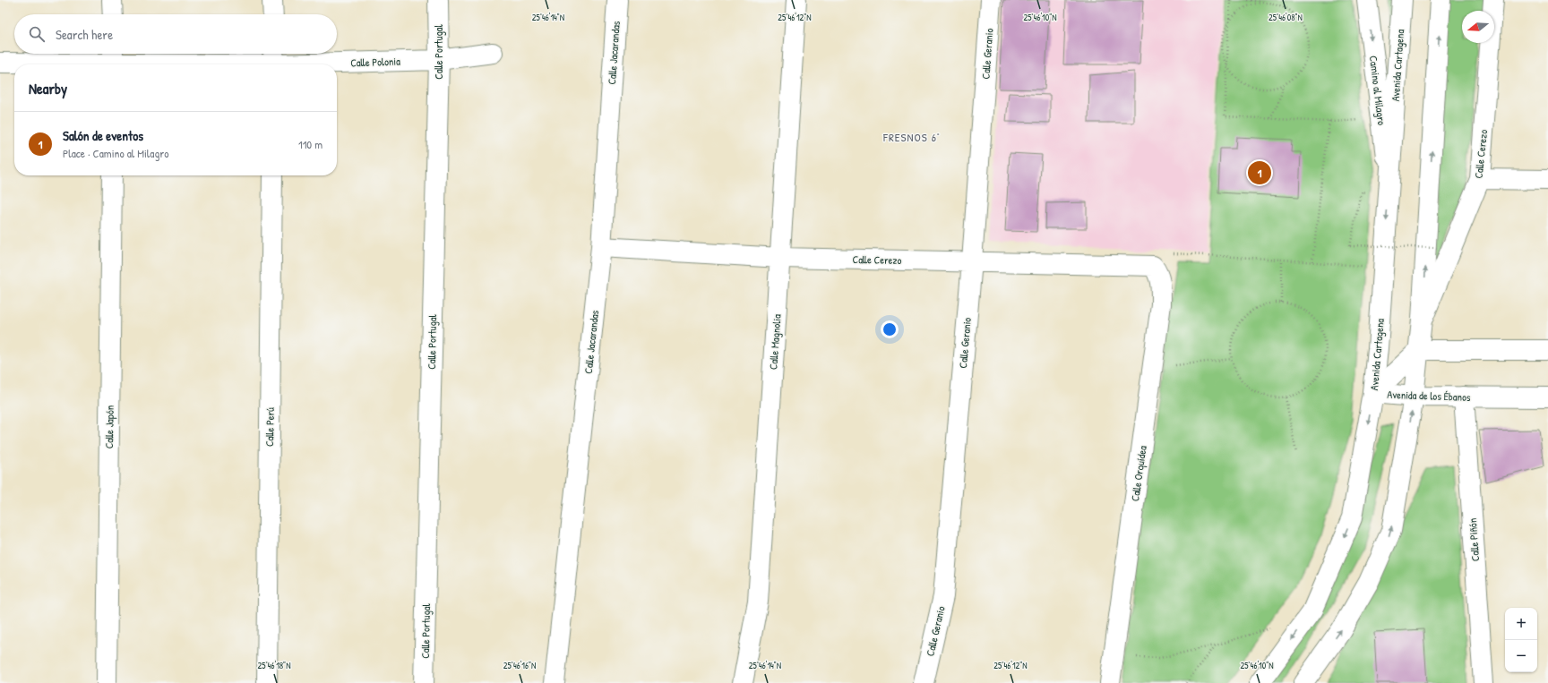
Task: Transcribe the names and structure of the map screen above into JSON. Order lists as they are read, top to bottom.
{
  "streets": {
    "street": [
      "Calle Portugal",
      "Calle Jacarandas",
      "Calle Geranio",
      "Calle Polonia",
      "Avenida Cartagena",
      "Camino al Milagro",
      "Calle Cerezo",
      "Calle Magnolia",
      "Avenida de los Ébanos",
      "Calle Japón",
      "Calle Perú",
      "Calle Orquídea",
      "Calle Piñón"
    ]
  },
  "crossings": [
    ["Calle Portugal", "Calle Polonia"],
    ["Calle Jacarandas", "Calle Cerezo"],
    ["Calle Geranio", "Calle Cerezo"],
    ["Avenida Cartagena", "Camino al Milagro"],
    ["Avenida Cartagena", "Avenida de los Ébanos"],
    ["Calle Cerezo", "Calle Magnolia"],
    ["Calle Cerezo", "Calle Orquídea"],
    ["Avenida de los Ébanos", "Calle Piñón"]
  ],
  "districts": ["FRESNOS 6°"],
  "north": "left",
  "page": {
    "search": "Search here",
    "heading": "Nearby",
    "list": [
      {
        "mark": "1",
        "name": "Salón de eventos",
        "note": "Place · Camino al Milagro",
        "value": "110 m"
      }
    ],
    "pins": "1",
    "map_buttons": ["+", "−"]
  },
  "coordinates": [
    "25°46'14\"N",
    "25°46'12\"N",
    "25°46'10\"N",
    "25°46'08\"N",
    "25°46'18\"N",
    "25°46'16\"N"
  ]
}
